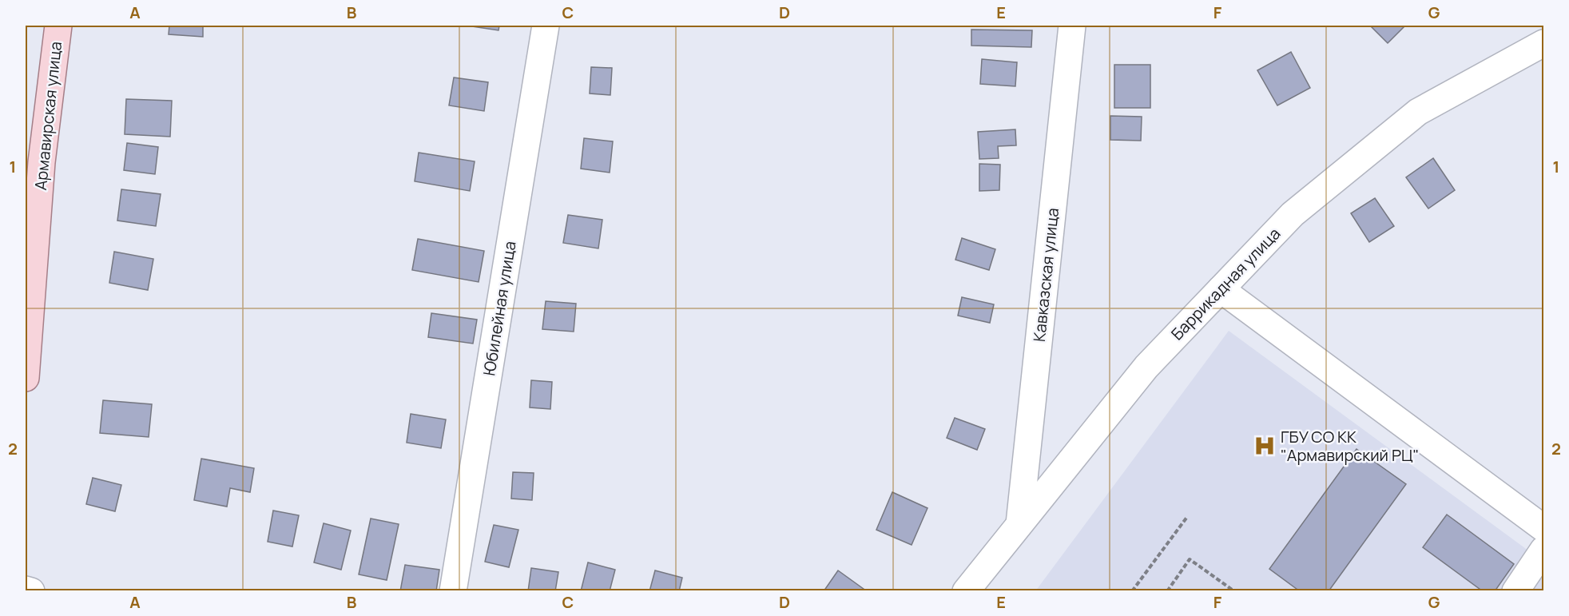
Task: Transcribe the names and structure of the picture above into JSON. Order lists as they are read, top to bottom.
{
  "streets": {
    "main road": ["Армавирская улица"],
    "street": ["Кавказская улица", "Баррикадная улица", "Юбилейная улица"]
  },
  "crossings": [
    ["Кавказская улица", "Баррикадная улица"]
  ],
  "places": {
    "hospital": ["ГБУ СО КК \"Армавирский РЦ\""]
  },
  "grid": {
    "columns": [
      "A",
      "B",
      "C",
      "D",
      "E",
      "F",
      "G"
    ],
    "rows": ["1", "2"]
  }
}
